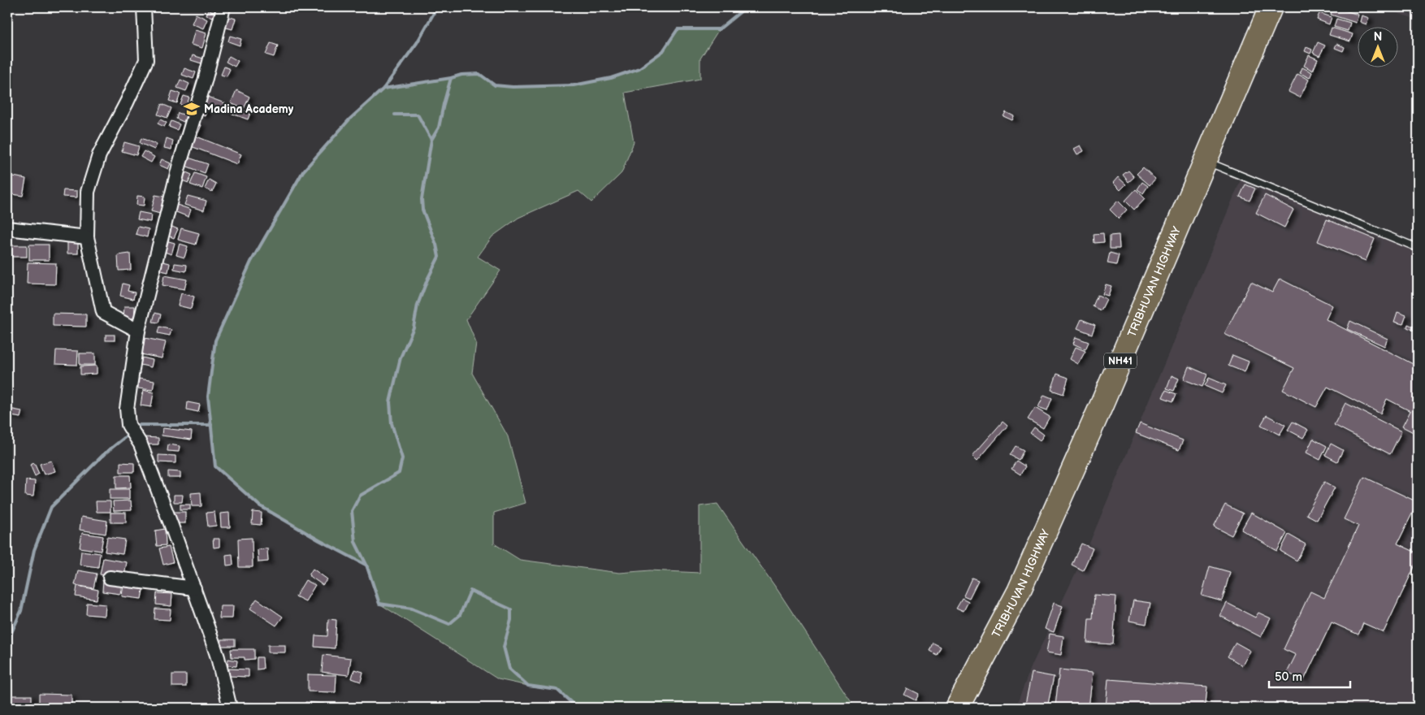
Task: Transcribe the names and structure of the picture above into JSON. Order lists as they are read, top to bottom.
{
  "streets": {
    "highway": ["TRIBHUVAN HIGHWAY", "NH41"]
  },
  "places": {
    "school or university": ["Madina Academy"]
  },
  "scale_bar": "50 m",
  "north": "top"
}
